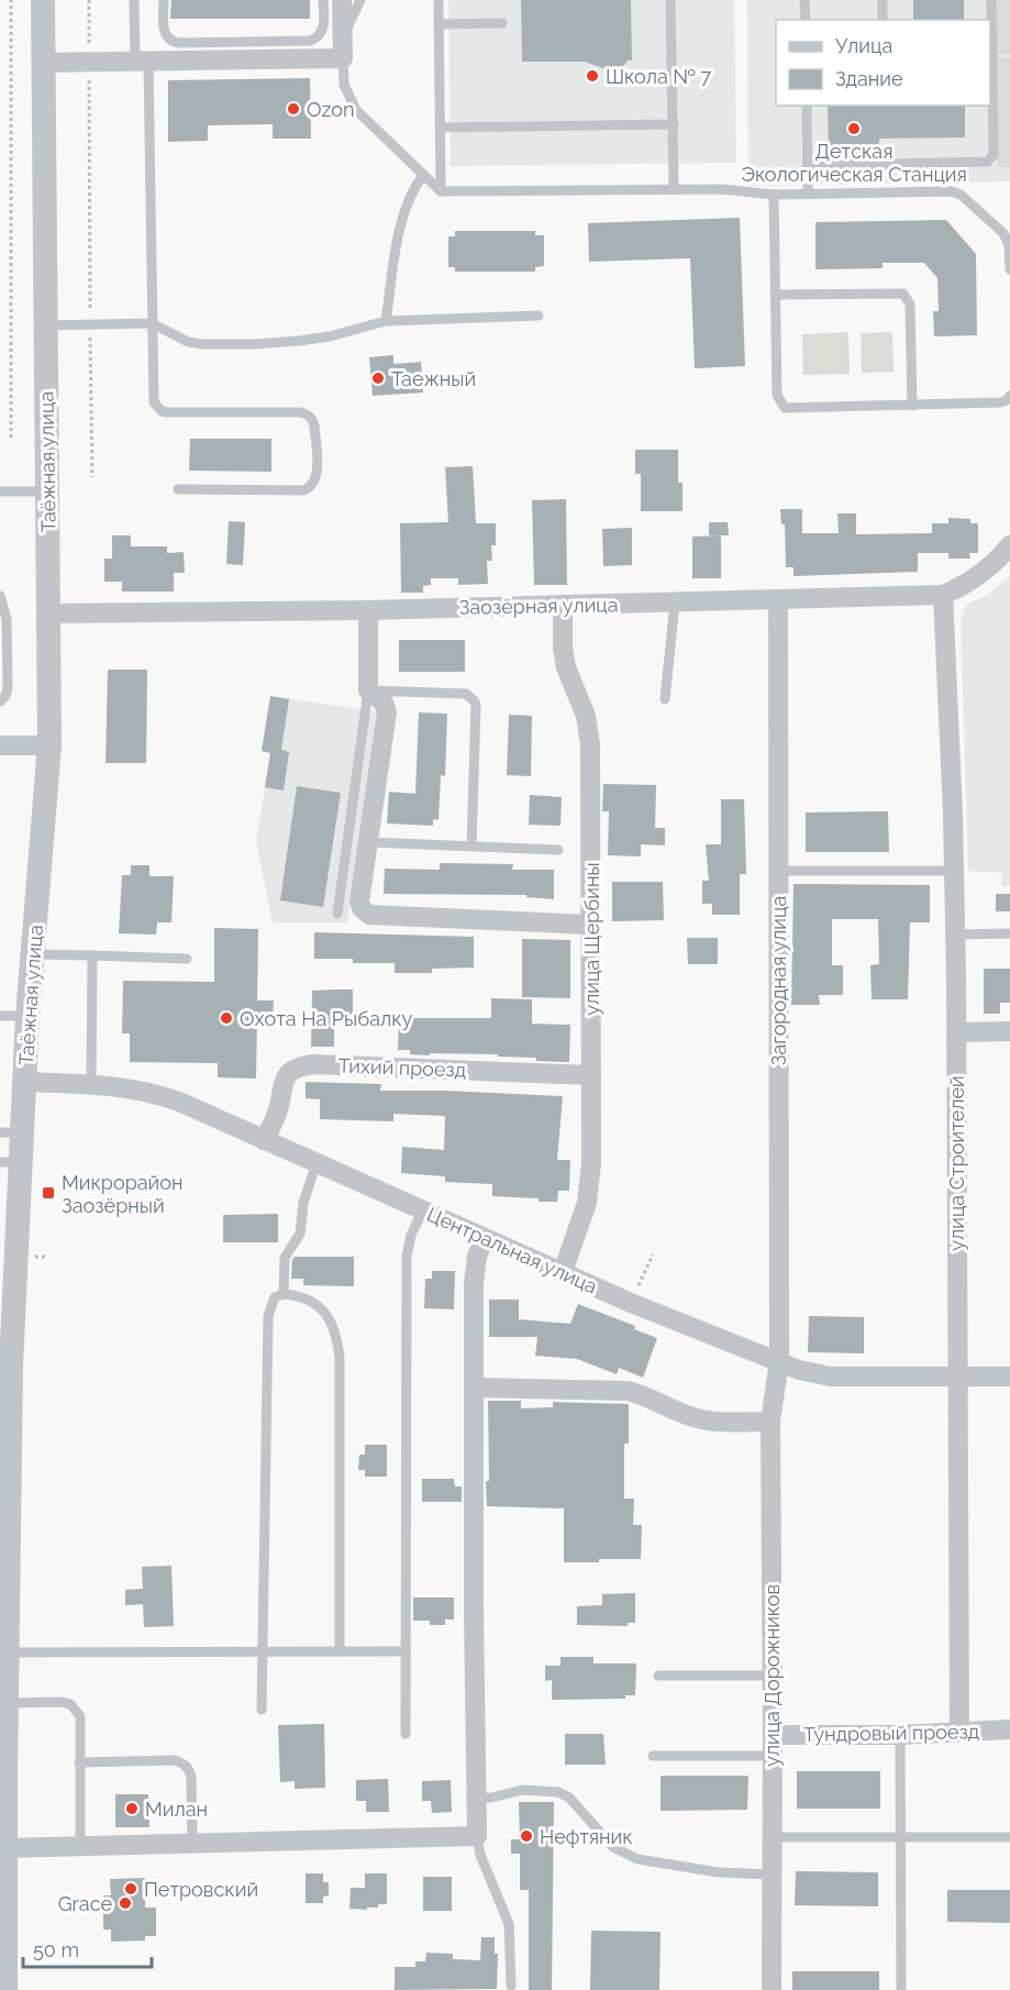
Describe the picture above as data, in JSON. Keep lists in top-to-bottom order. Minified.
{"streets":{"street":["Таёжная улица","Заозёрная улица","улица Щербины","Загородная улица","Тихий проезд","улица Строителей","Центральная улица","улица Дорожников","Тундровый проезд"]},"crossings":[["Таёжная улица","Заозёрная улица"],["Таёжная улица","Центральная улица"],["Заозёрная улица","улица Щербины"],["Заозёрная улица","Загородная улица"],["Заозёрная улица","улица Строителей"],["улица Щербины","Тихий проезд"],["улица Щербины","Центральная улица"],["Загородная улица","Центральная улица"],["Загородная улица","улица Дорожников"],["Тихий проезд","Центральная улица"],["улица Строителей","Центральная улица"],["улица Строителей","Тундровый проезд"],["Центральная улица","улица Дорожников"],["улица Дорожников","Тундровый проезд"]],"places":{"other":["Школа № 7","Ozon","Детская Экологическая Станция","Таежный","Охота На Рыбалку","Милан","Нефтяник","Петровский","Grace"],"transit":["Микрорайон Заозёрный"]},"legend":["Улица","Здание"],"scale_bar":"50 m"}
